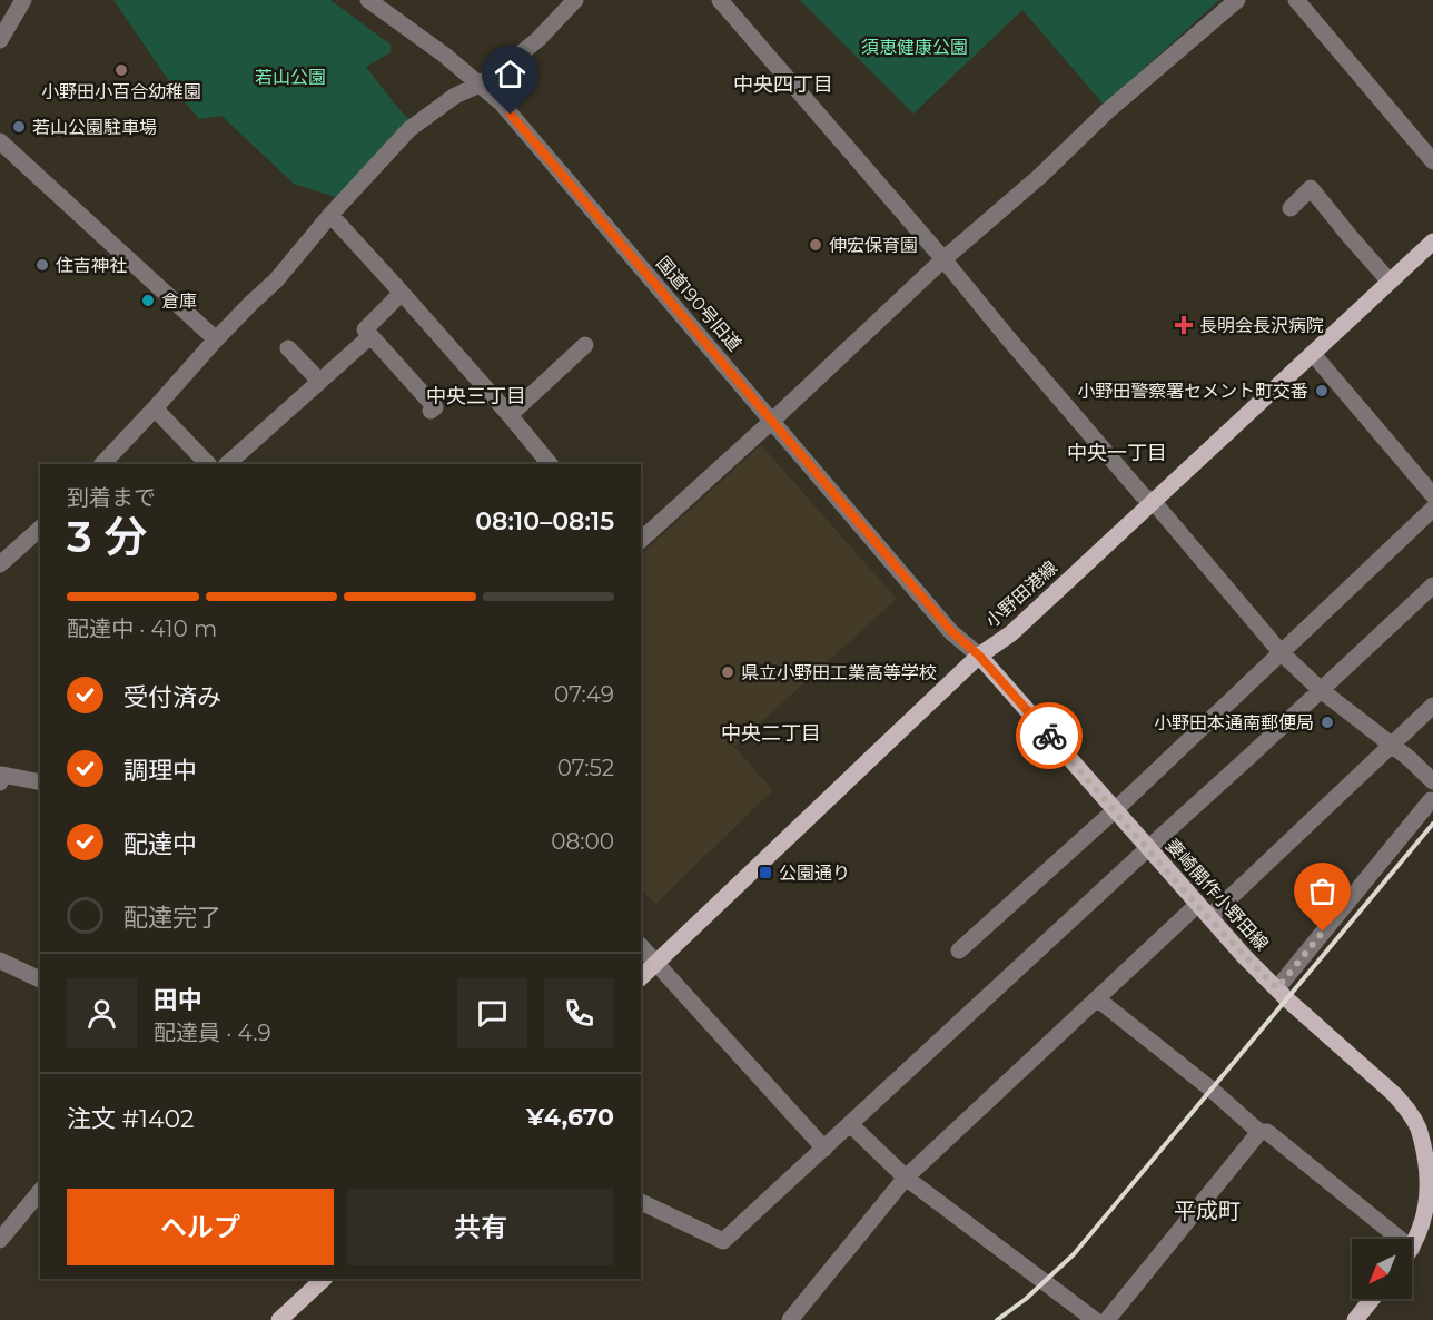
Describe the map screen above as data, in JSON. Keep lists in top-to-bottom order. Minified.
{"streets":{"main road":["小野田港線","妻崎開作小野田線"],"street":["国道190号旧道"]},"crossings":[["国道190号旧道","小野田港線"],["国道190号旧道","妻崎開作小野田線"],["小野田港線","妻崎開作小野田線"]],"districts":["中央四丁目","中央三丁目","中央一丁目","中央二丁目","平成町"],"parks":["須恵健康公園","若山公園"],"places":{"other":["小野田小百合幼稚園","若山公園駐車場","伸宏保育園","住吉神社","倉庫","小野田警察署セメント町交番","県立小野田工業高等学校","小野田本通南郵便局"],"health":["長明会長沢病院"],"transit":["公園通り"]},"north":"bottom left","page":{"heading":["3 分","到着まで","08:10–08:15"],"panel":["田中","配達員 · 4.9","注文 #1402","¥4,670"],"bar":"配達中 · 410 m","list":[["受付済み","07:49"],["調理中","07:52"],["配達中","08:00"],"配達完了"],"buttons":["ヘルプ","共有"]}}
